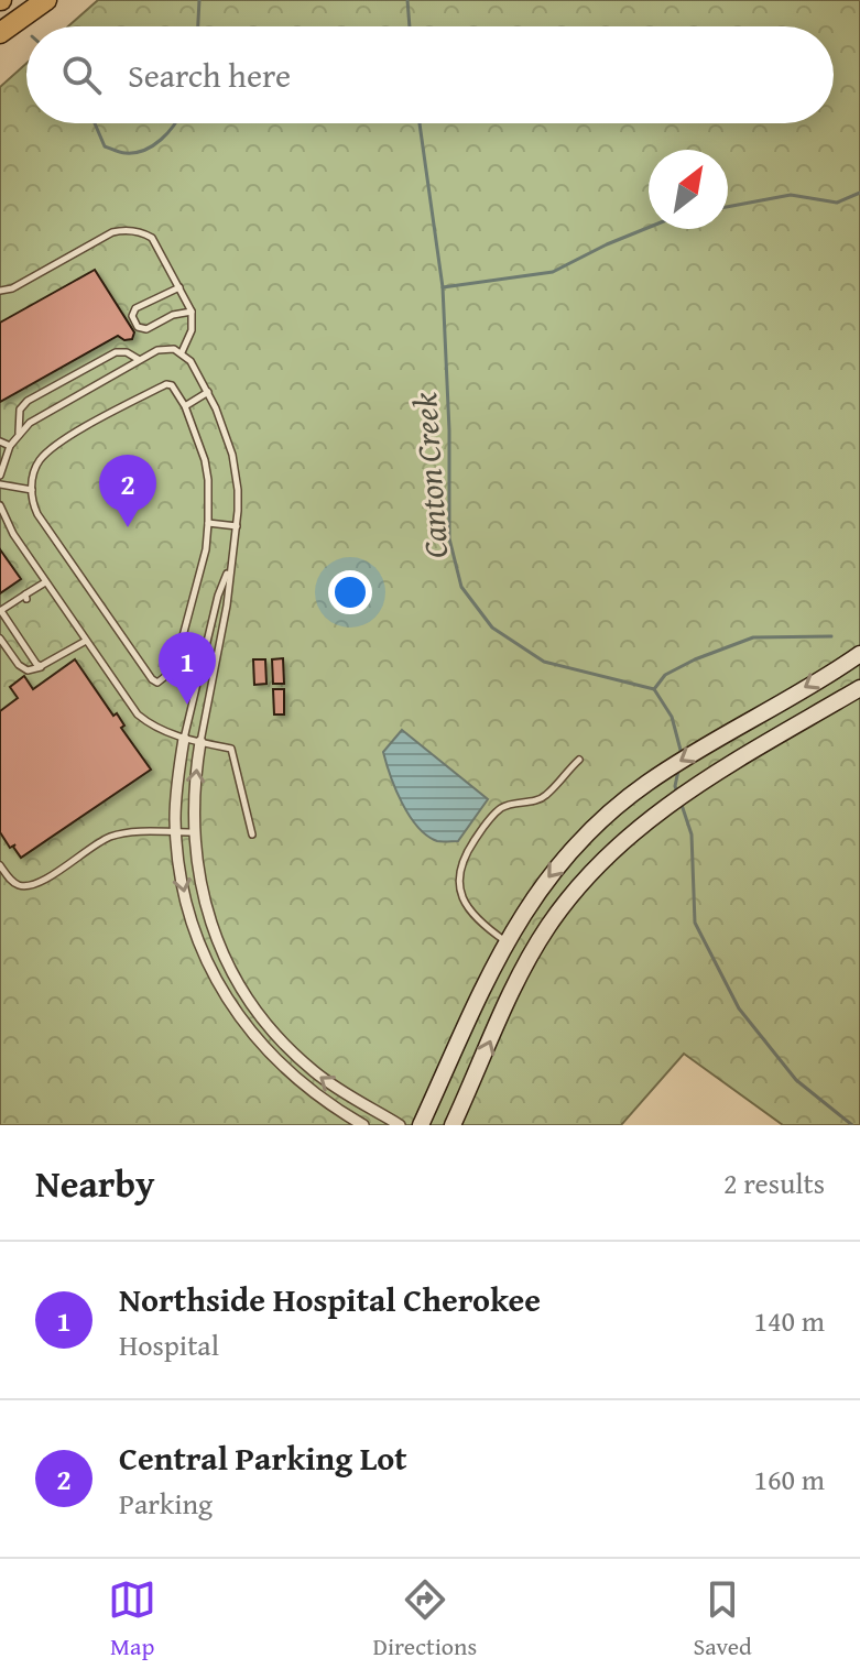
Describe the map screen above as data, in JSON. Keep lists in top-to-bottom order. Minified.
{"water":["Canton Creek"],"north":"top right","page":{"search":"Search here","pins":["2","1"],"heading":["Nearby","2 results"],"list":[{"mark":"1","name":"Northside Hospital Cherokee","note":"Hospital","value":"140 m"},{"mark":"2","name":"Central Parking Lot","note":"Parking","value":"160 m"}],"nav":["Map","Directions","Saved"]}}
